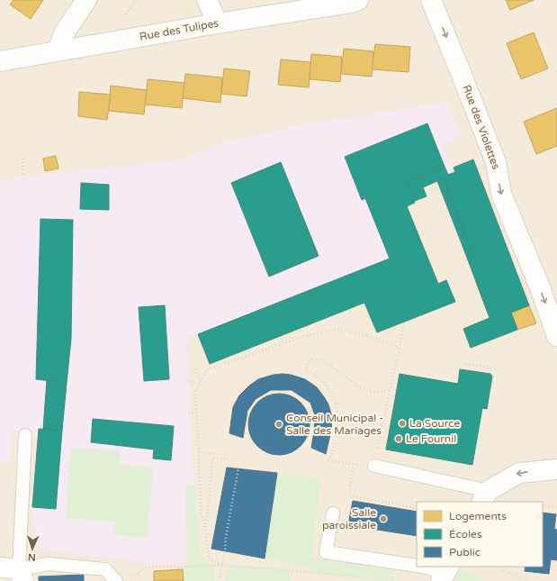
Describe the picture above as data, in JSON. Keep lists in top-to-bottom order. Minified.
{"streets":{"street":["Rue des Tulipes","Rue des Violettes"]},"one_way":["Rue des Violettes"],"places":["La Source","Conseil Municipal - Salle des Mariages","Le Fournil","Salle paroissiale"],"legend":["Logements","Écoles","Public"],"north":"bottom"}
